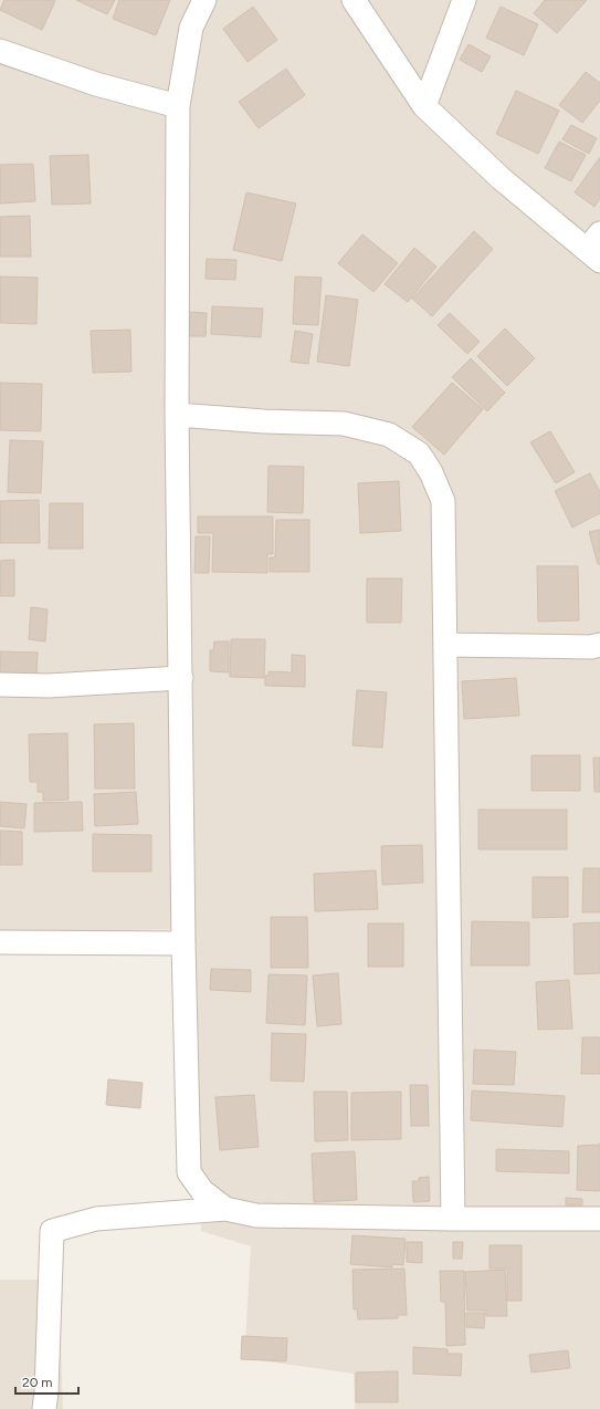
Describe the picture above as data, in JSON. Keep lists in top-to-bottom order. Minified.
{"scale_bar":"20 m"}
